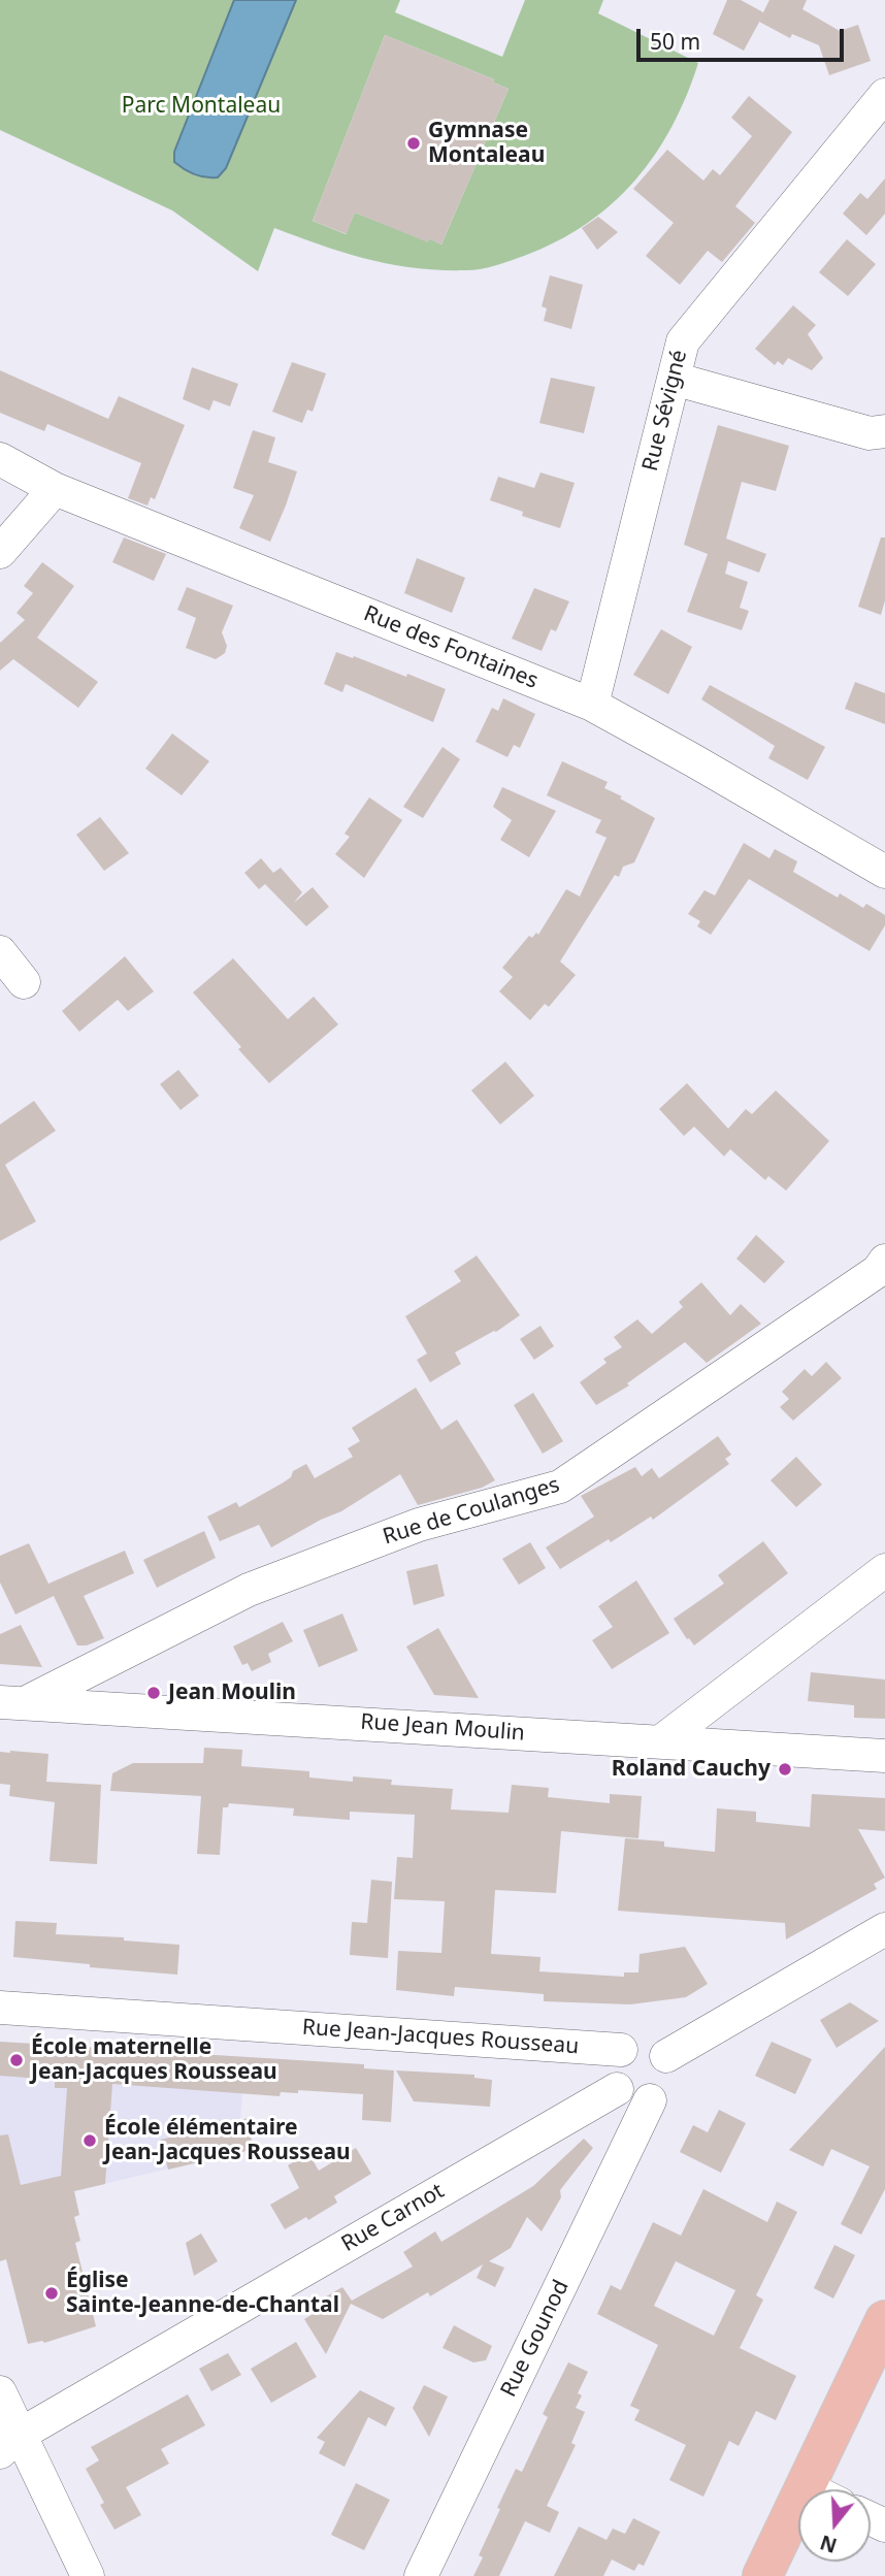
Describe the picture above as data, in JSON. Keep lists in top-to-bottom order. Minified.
{"streets":{"street":["Rue Sévigné","Rue des Fontaines","Rue de Coulanges","Rue Jean Moulin","Rue Jean-Jacques Rousseau","Rue Carnot","Rue Gounod"]},"crossings":[["Rue Sévigné","Rue des Fontaines"],["Rue de Coulanges","Rue Jean Moulin"],["Rue Jean-Jacques Rousseau","Rue Carnot"],["Rue Jean-Jacques Rousseau","Rue Gounod"],["Rue Carnot","Rue Gounod"]],"parks":["Parc Montaleau"],"places":["Gymnase Montaleau","Jean Moulin","Roland Cauchy","École maternelle Jean-Jacques Rousseau","École élémentaire Jean-Jacques Rousseau","Église Sainte-Jeanne-de-Chantal"],"scale_bar":"50 m","north":"bottom"}
